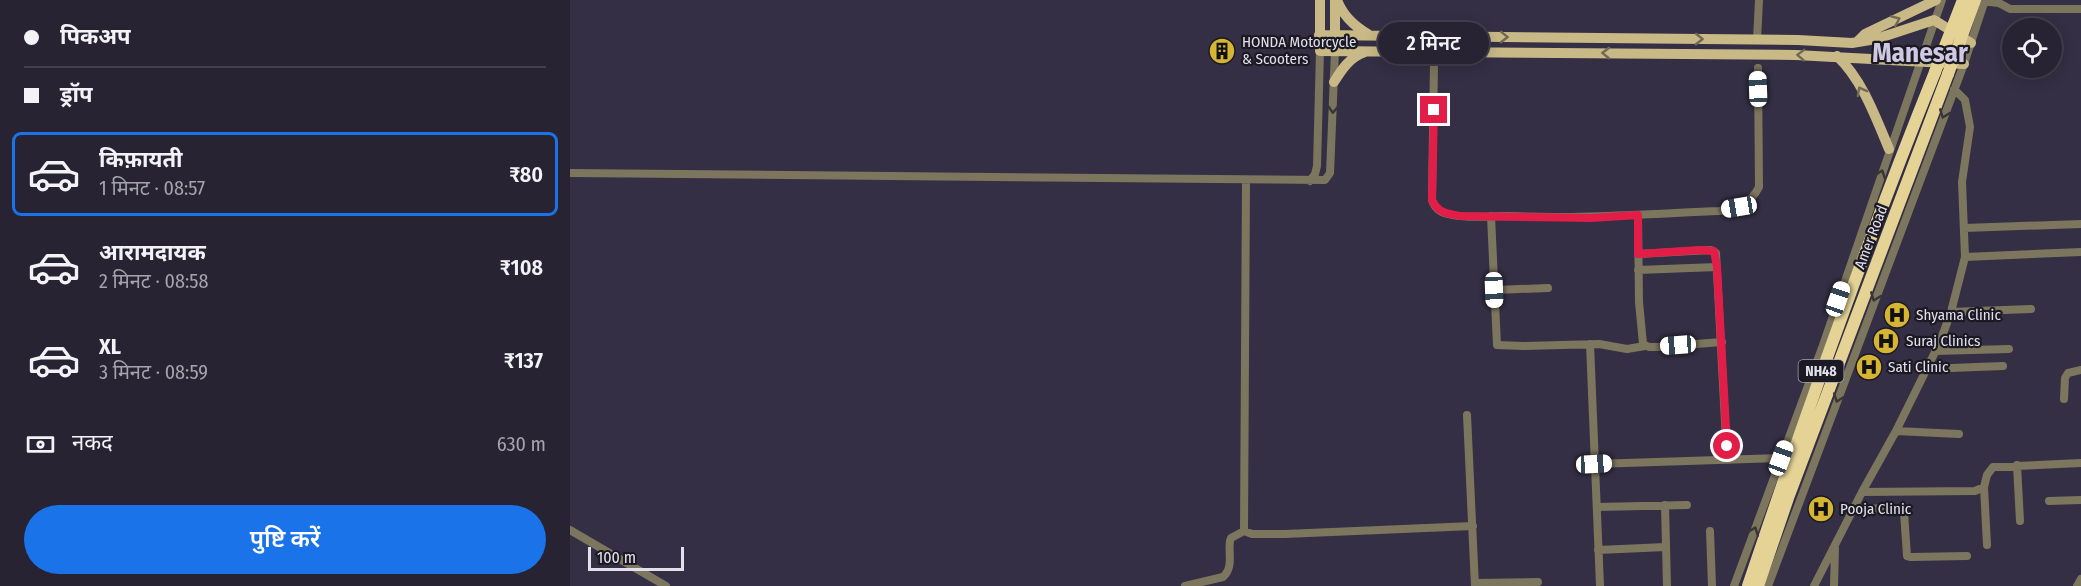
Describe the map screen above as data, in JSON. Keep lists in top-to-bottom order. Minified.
{"streets":{"highway":["Amer Road","NH48"]},"districts":["Manesar"],"places":{"building":["HONDA Motorcycle & Scooters"],"hospital":["Shyama Clinic","Suraj Clinics","Sati Clinic","Pooja Clinic"]},"scale_bar":"100 m","page":{"banner":["पिकअप","ड्रॉप"],"bubble":"2 मिनट","list":[{"name":"किफ़ायती","note":"1 मिनट · 08:57","value":"₹80"},{"name":"आरामदायक","note":"2 मिनट · 08:58","value":"₹108"},{"name":"XL","note":"3 मिनट · 08:59","value":"₹137"}],"pay":["नकद","630 m"],"buttons":"पुष्टि करें","scale":"100 m"}}
